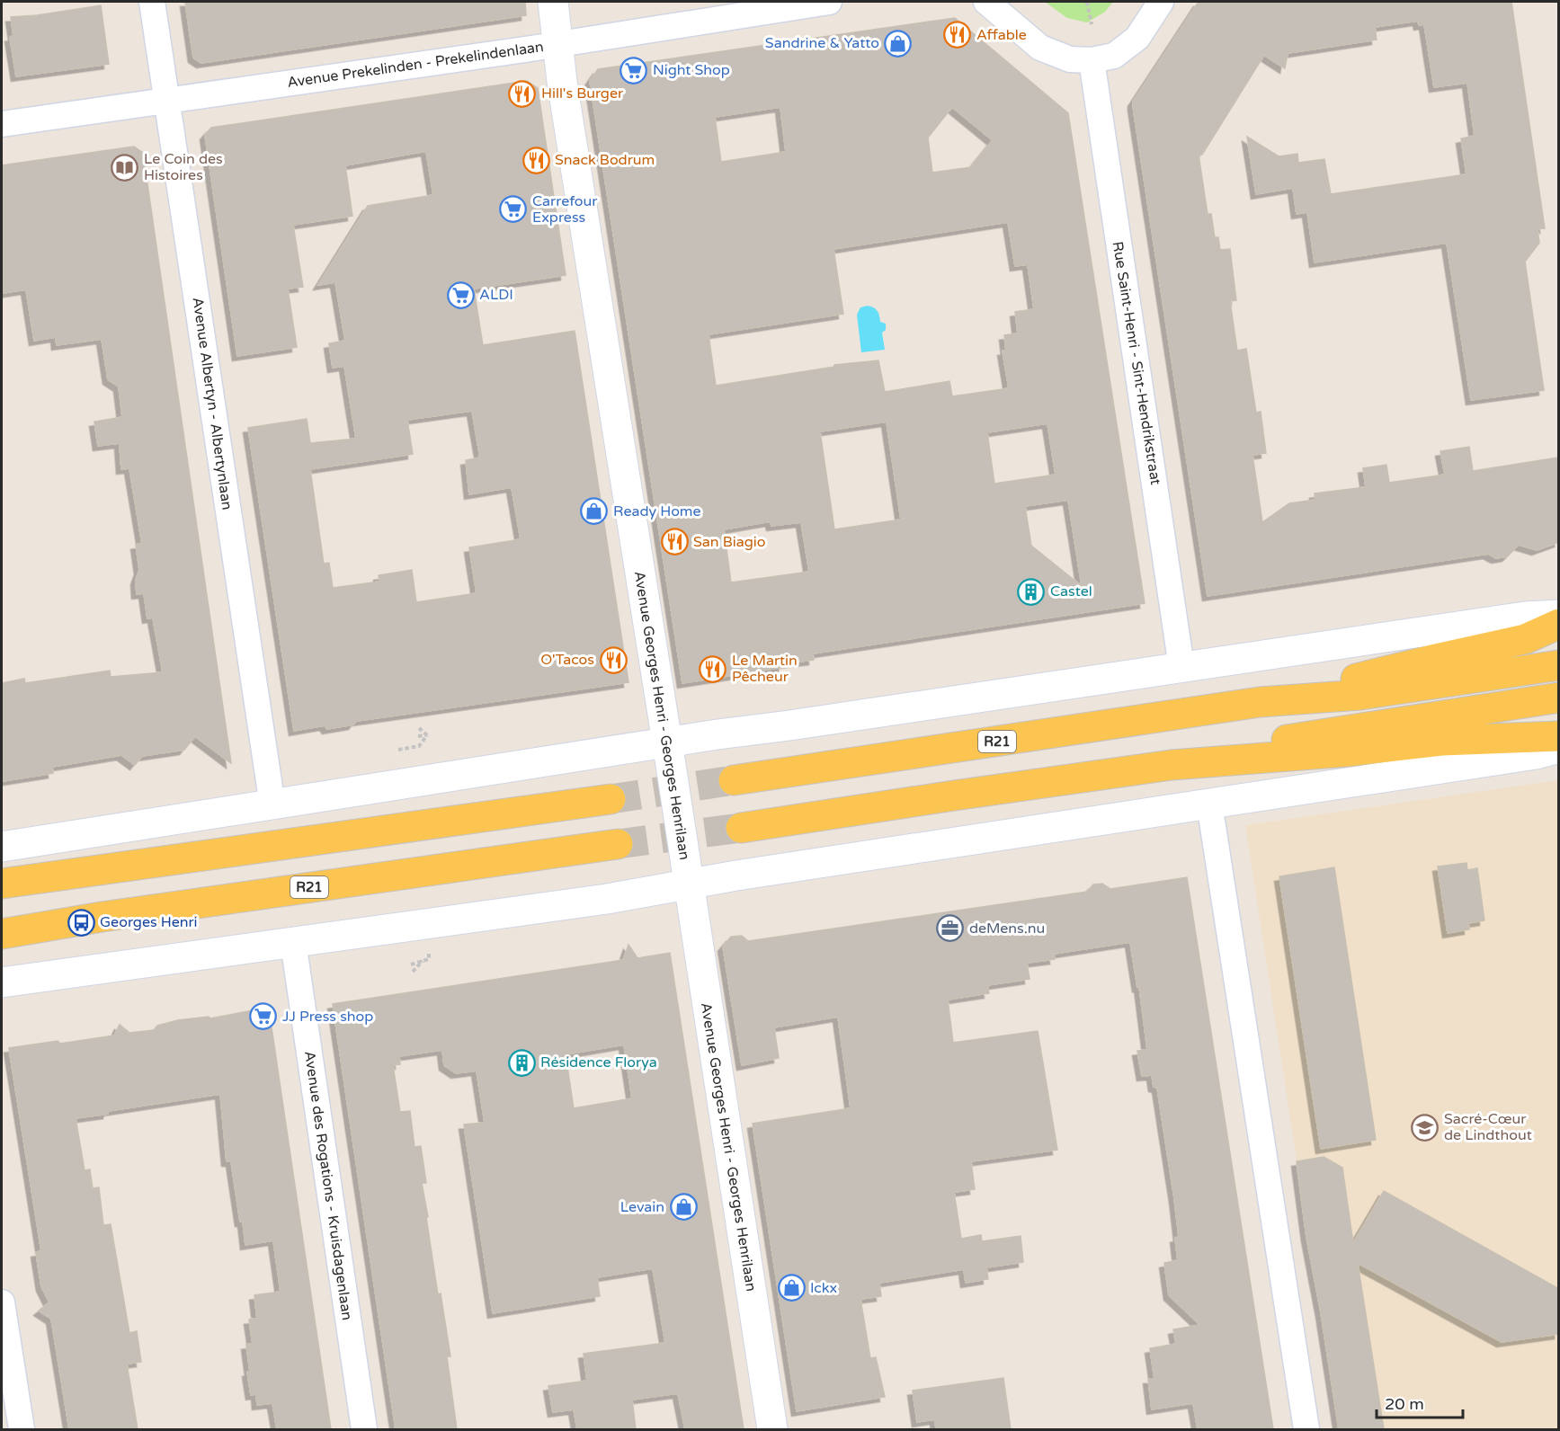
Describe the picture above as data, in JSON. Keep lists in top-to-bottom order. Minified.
{"streets":{"main road":["Avenue Georges Henri - Georges Henrilaan","R21"],"street":["Avenue Prekelinden - Prekelindenlaan","Rue Saint-Henri - Sint-Hendrikstraat","Avenue Albertyn - Albertynlaan","Avenue des Rogations - Kruisdagenlaan"]},"crossings":[["Avenue Prekelinden - Prekelindenlaan","Avenue Albertyn - Albertynlaan"],["Avenue Prekelinden - Prekelindenlaan","Avenue Georges Henri - Georges Henrilaan"]],"places":{"restaurant":["Affable","Hill's Burger","Snack Bodrum","San Biagio","O'Tacos","Le Martin Pêcheur"],"shop":["Sandrine & Yatto","Ready Home","Levain","Ickx"],"supermarket":["Night Shop","Carrefour Express","ALDI","JJ Press shop"],"library":["Le Coin des Histoires"],"building":["Castel","Résidence Florya"],"bus stop":["Georges Henri"],"office":["deMens.nu"],"school or university":["Sacré-Cœur de Lindthout"]},"scale_bar":"20 m"}
